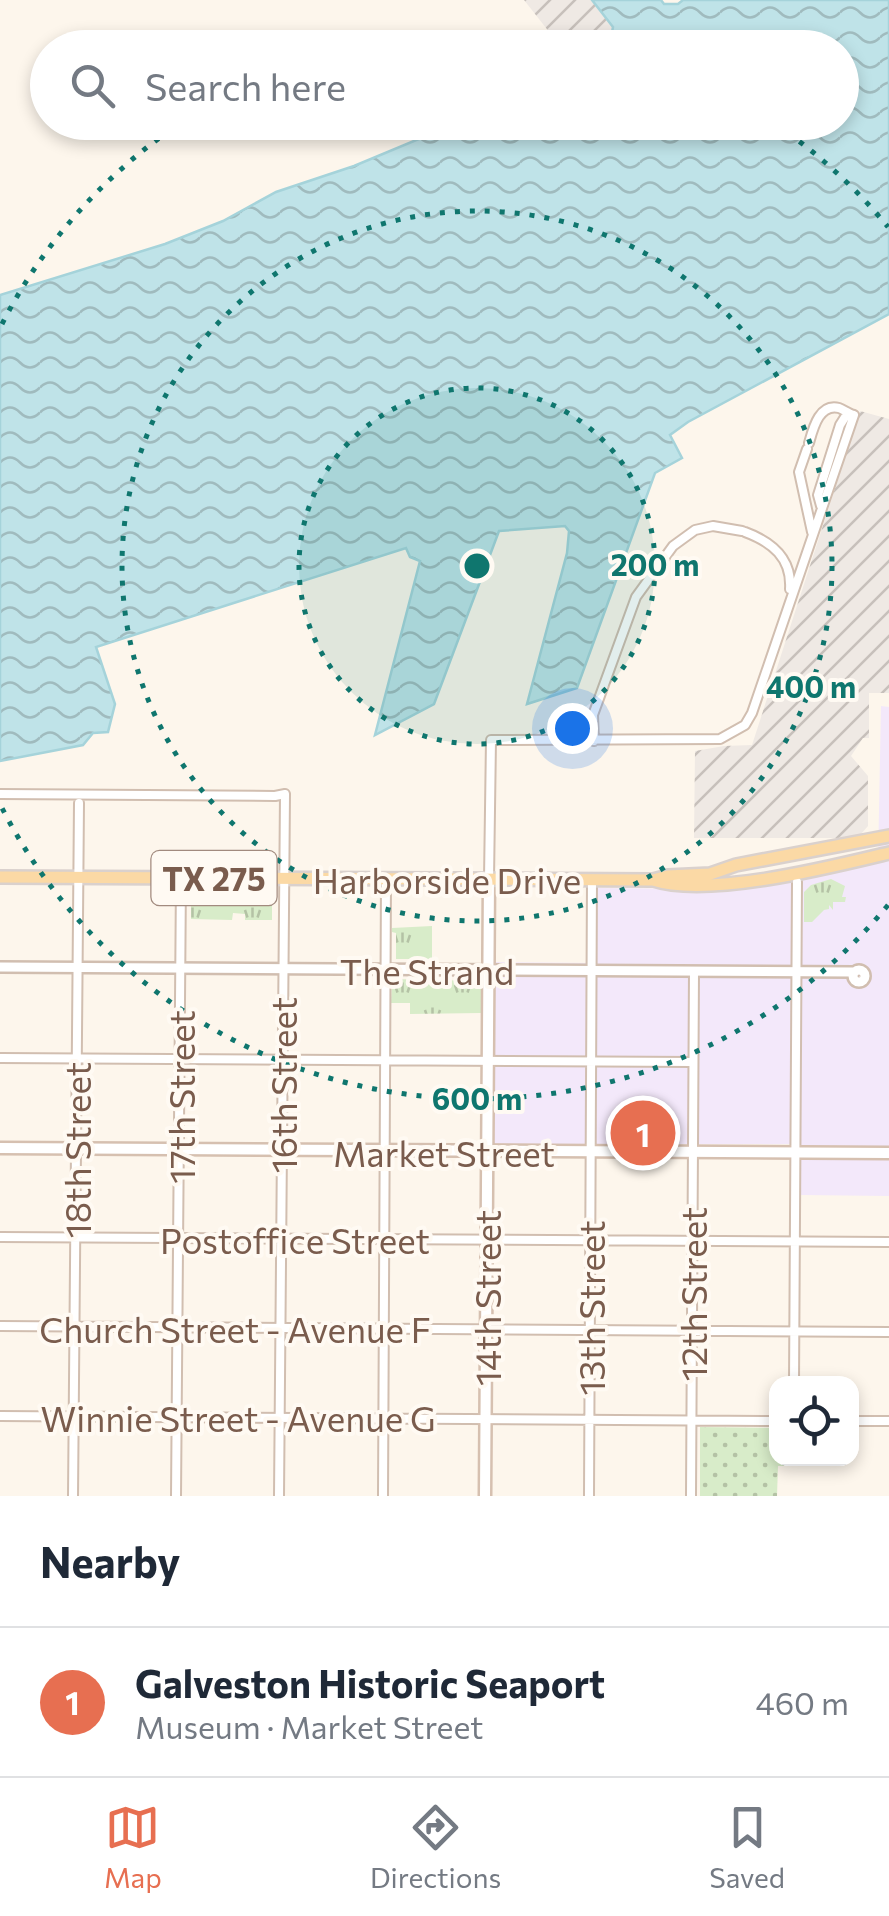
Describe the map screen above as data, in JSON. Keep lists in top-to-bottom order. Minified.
{"streets":{"main road":["TX 275","Harborside Drive","Market Street","14th Street"],"street":["The Strand","16th Street","17th Street","18th Street","Postoffice Street","12th Street","13th Street","Church Street - Avenue F","Winnie Street - Avenue G"]},"crossings":[["Harborside Drive","16th Street"],["Harborside Drive","17th Street"],["Harborside Drive","18th Street"],["Harborside Drive","14th Street"],["Harborside Drive","13th Street"],["The Strand","16th Street"],["The Strand","17th Street"],["The Strand","18th Street"],["The Strand","12th Street"],["The Strand","14th Street"],["The Strand","13th Street"],["16th Street","Market Street"],["16th Street","Postoffice Street"],["16th Street","Church Street - Avenue F"],["16th Street","Winnie Street - Avenue G"],["17th Street","Market Street"],["17th Street","Postoffice Street"],["17th Street","Church Street - Avenue F"],["17th Street","Winnie Street - Avenue G"],["18th Street","Market Street"],["18th Street","Postoffice Street"],["18th Street","Church Street - Avenue F"],["18th Street","Winnie Street - Avenue G"],["Market Street","12th Street"],["Market Street","14th Street"],["Market Street","13th Street"],["Postoffice Street","12th Street"],["Postoffice Street","14th Street"],["Postoffice Street","13th Street"],["12th Street","Church Street - Avenue F"],["12th Street","Winnie Street - Avenue G"],["14th Street","Church Street - Avenue F"],["14th Street","Winnie Street - Avenue G"],["13th Street","Church Street - Avenue F"],["13th Street","Winnie Street - Avenue G"]],"page":{"search":"Search here","pins":"1","heading":"Nearby","list":[{"mark":"1","name":"Galveston Historic Seaport","note":"Museum · Market Street","value":"460 m"}],"nav":["Map","Directions","Saved"]},"rings":["200 m","400 m","600 m"]}
